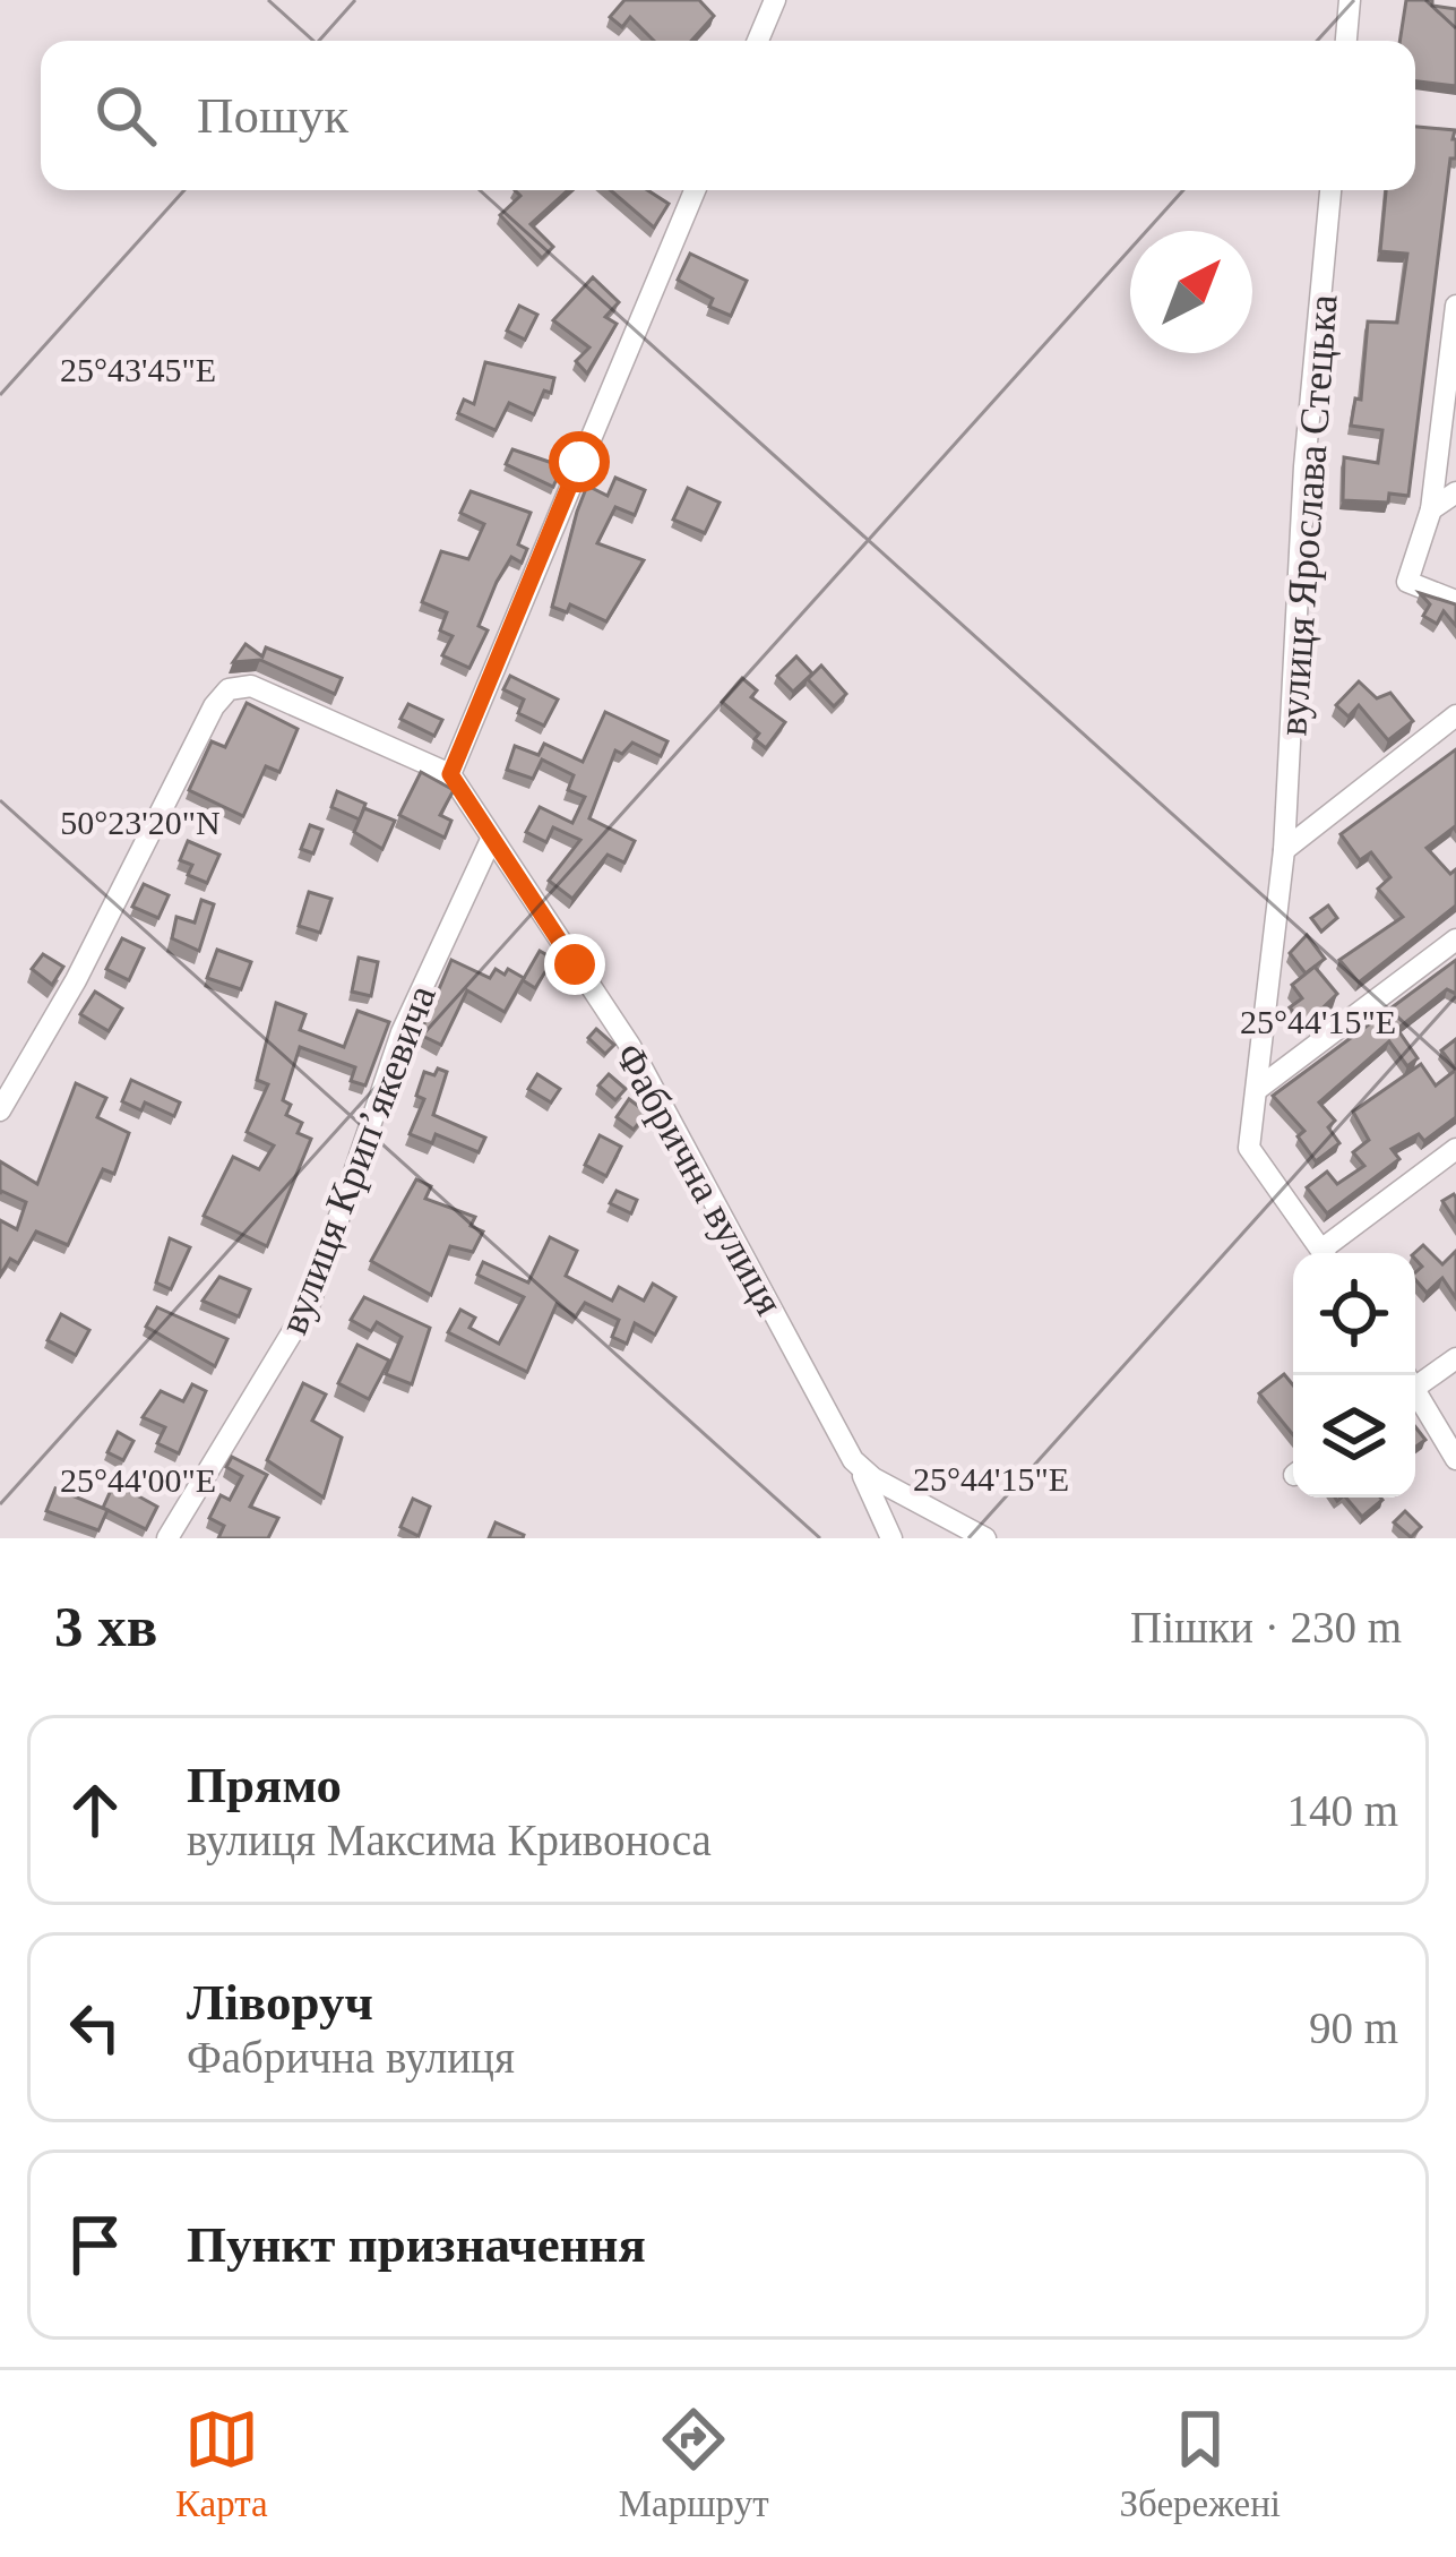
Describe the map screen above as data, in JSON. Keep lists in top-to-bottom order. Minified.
{"streets":{"street":["вулиця Ярослава Стецька","вулиця Крипʼякевича","Фабрична вулиця"]},"crossings":[["вулиця Крипʼякевича","Фабрична вулиця"]],"north":"top right","page":{"search":"Пошук","heading":["3 хв","Пішки · 230 m"],"list":[["Прямо","вулиця Максима Кривоноса","140 m"],["Ліворуч","Фабрична вулиця","90 m"],"Пункт призначення"],"nav":["Карта","Маршрут","Збережені"]},"coordinates":["25°43'45\"E","50°23'20\"N","25°44'15\"E","25°44'00\"E"]}
